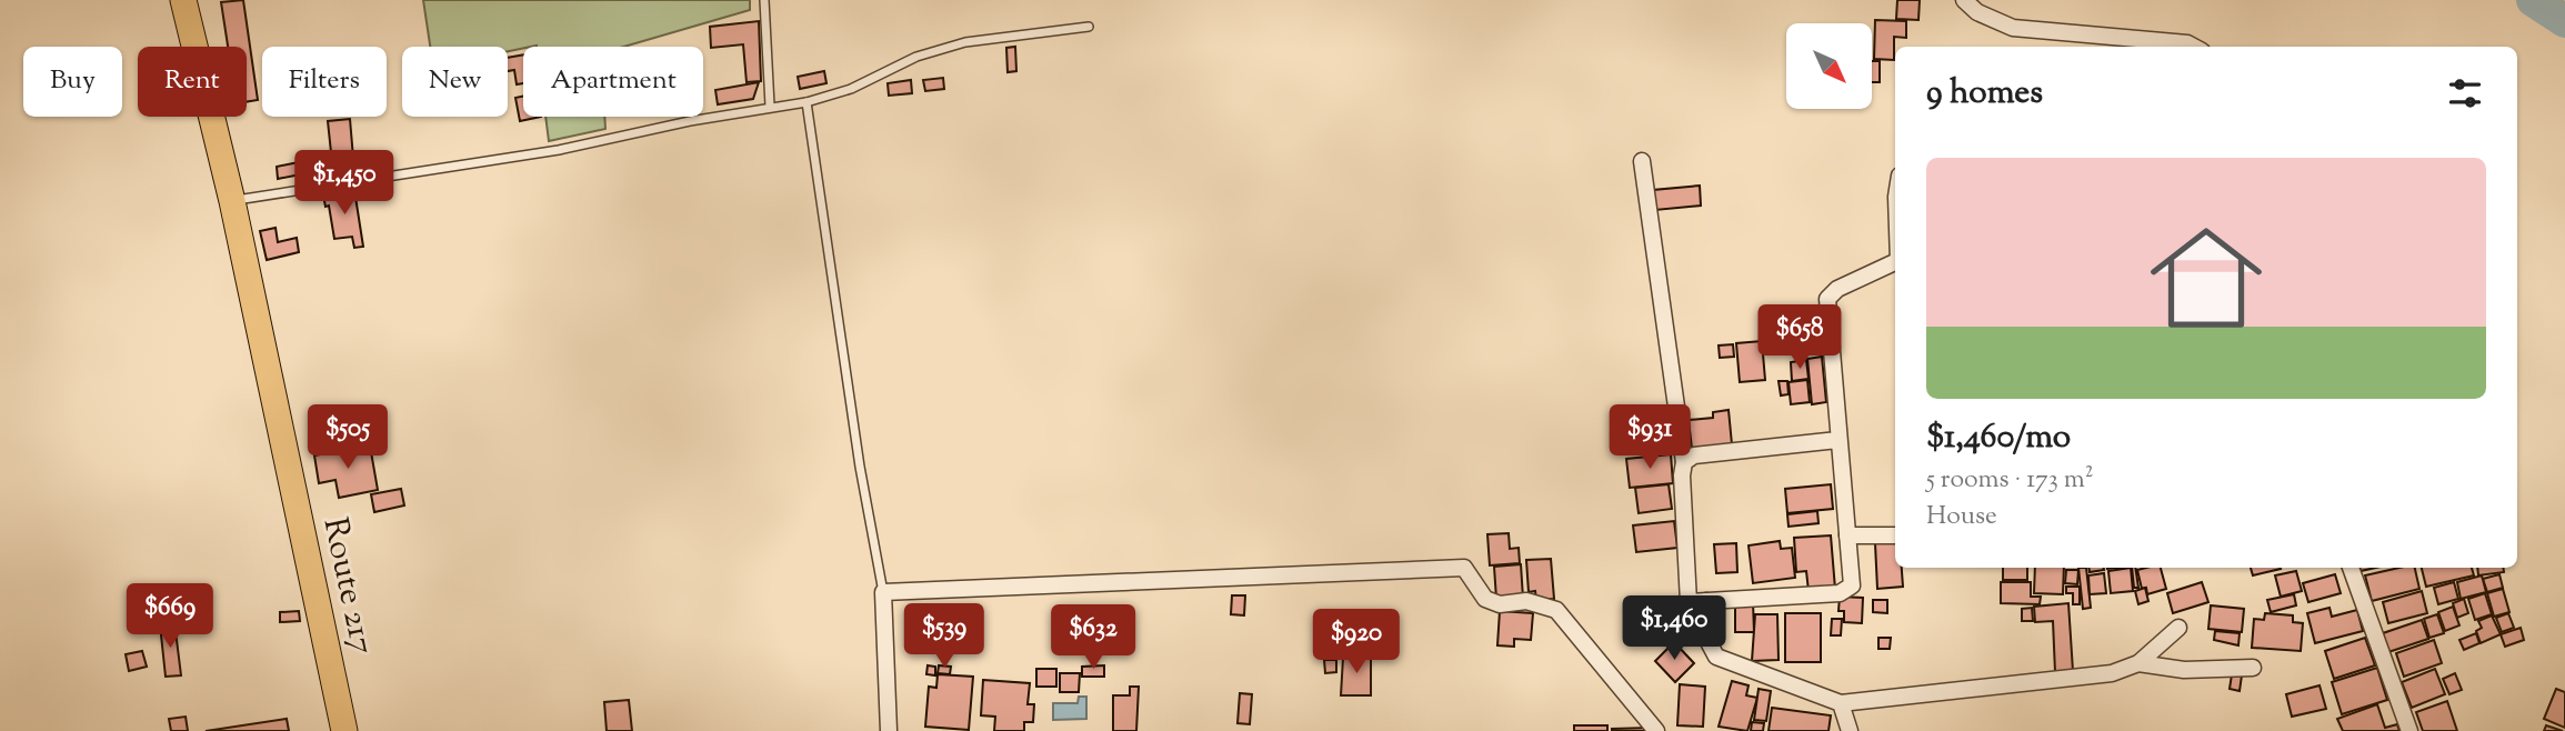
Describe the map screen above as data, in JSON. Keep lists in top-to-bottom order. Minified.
{"streets":{"main road":["Route 217"]},"north":"bottom right","page":{"chip":["Buy","Rent","Filters","New","Apartment"],"heading":"9 homes","list":[{"name":"$1,460/mo","note":"5 rooms · 173 m² · House"}],"price":["$1,450","$658","$505","$931","$669","$1,460","$539","$632","$920"]}}
